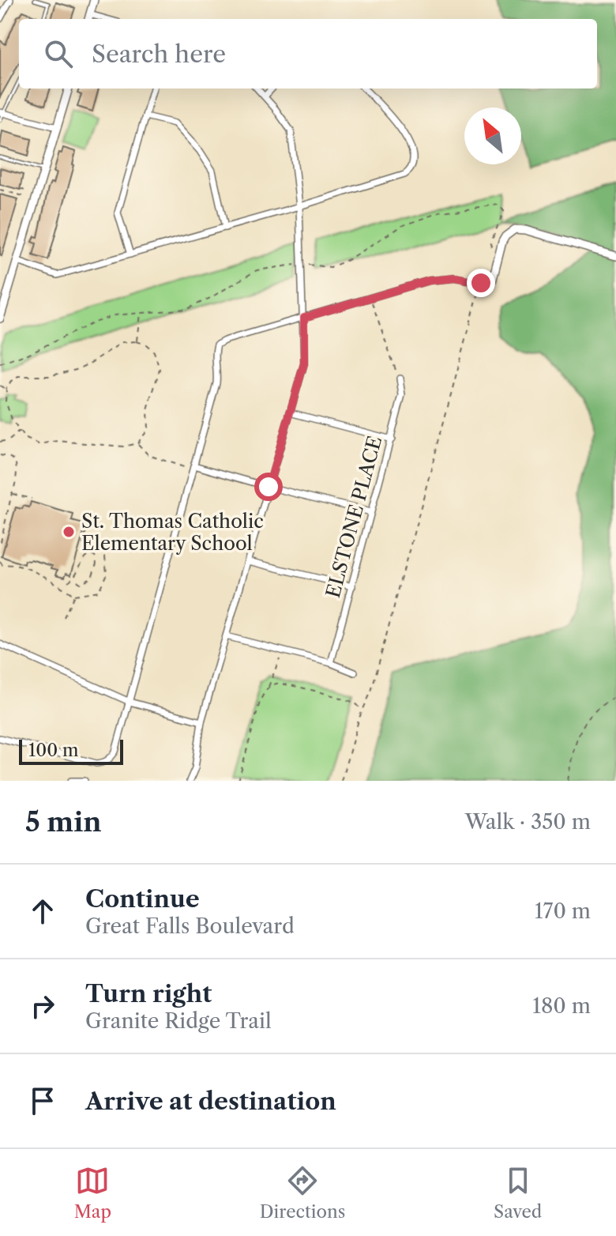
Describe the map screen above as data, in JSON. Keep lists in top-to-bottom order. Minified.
{"streets":{"street":["ELSTONE PLACE"]},"places":["St. Thomas Catholic Elementary School"],"scale_bar":"100 m","north":"top left","page":{"search":"Search here","scale":"100 m","heading":["5 min","Walk · 350 m"],"list":[["Continue","Great Falls Boulevard","170 m"],["Turn right","Granite Ridge Trail","180 m"],"Arrive at destination"],"nav":["Map","Directions","Saved"]}}
